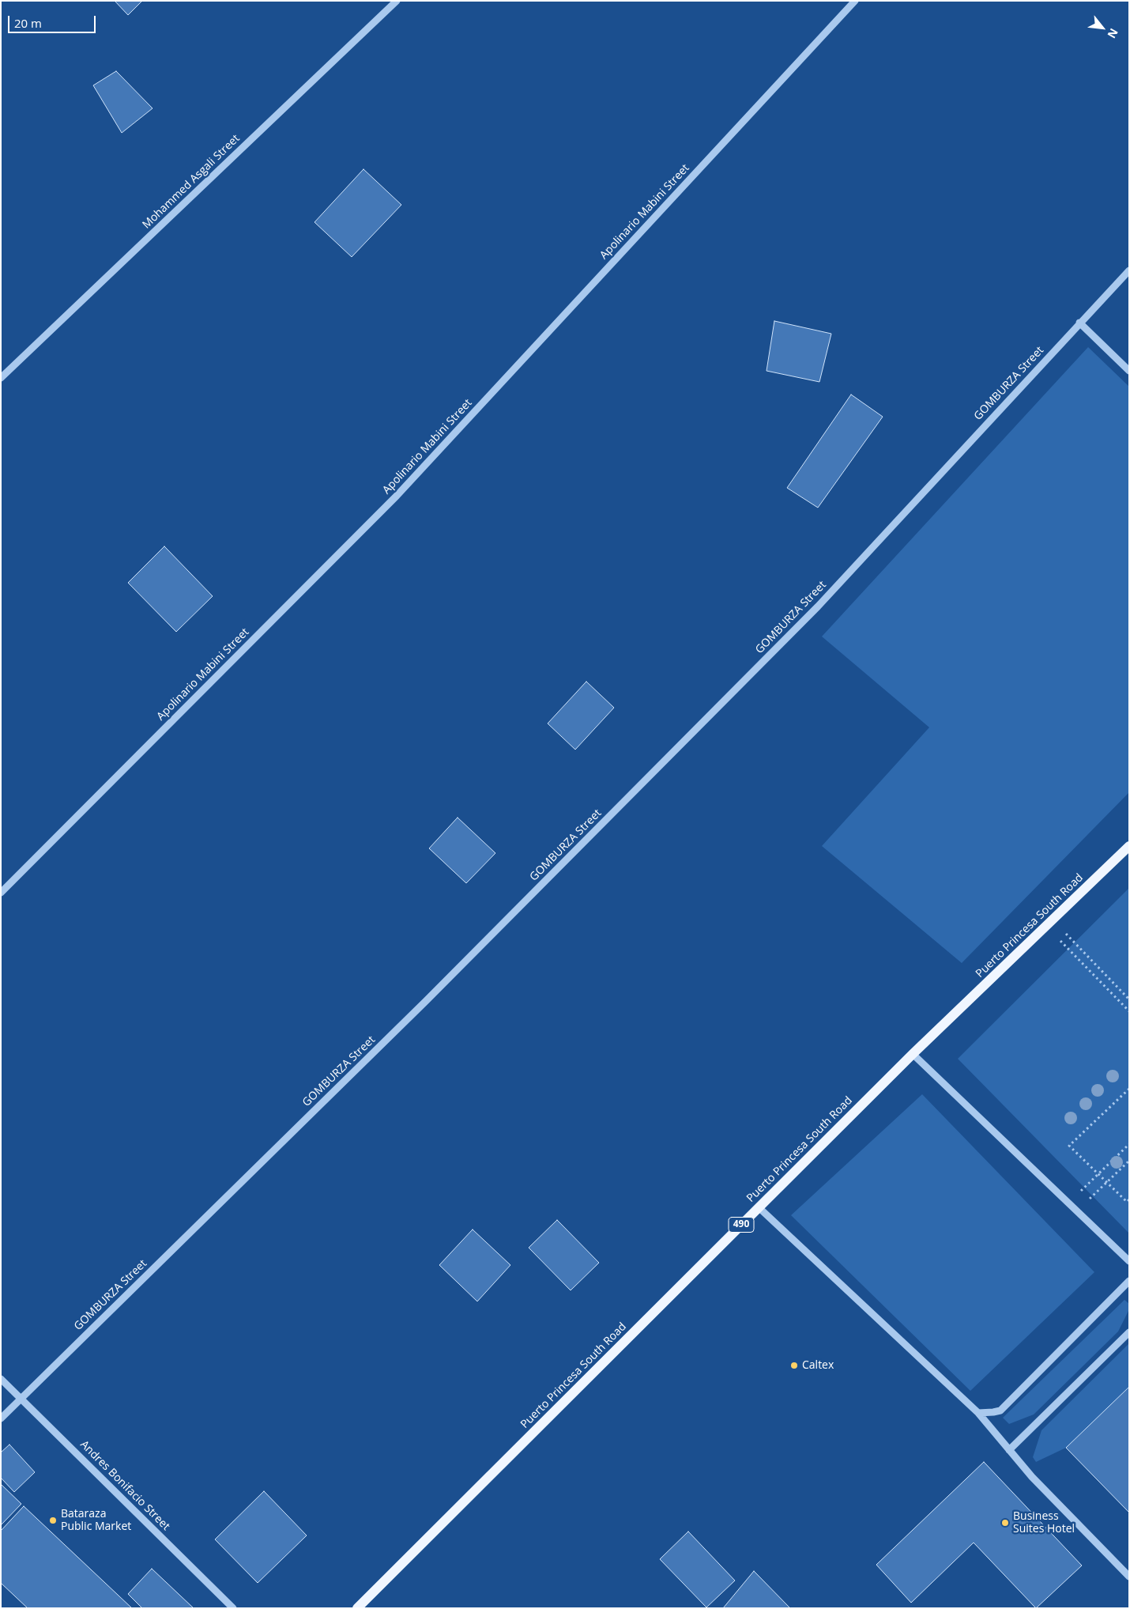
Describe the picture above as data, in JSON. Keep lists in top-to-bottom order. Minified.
{"streets":{"main road":["Puerto Princesa South Road","490"],"street":["Mohammed Asgali Street","Apolinario Mabini Street","GOMBURZA Street","Andres Bonifacio Street"]},"crossings":[["GOMBURZA Street","Andres Bonifacio Street"]],"places":["Caltex","Bataraza Public Market","Business Suites Hotel"],"scale_bar":"20 m","north":"bottom right"}
